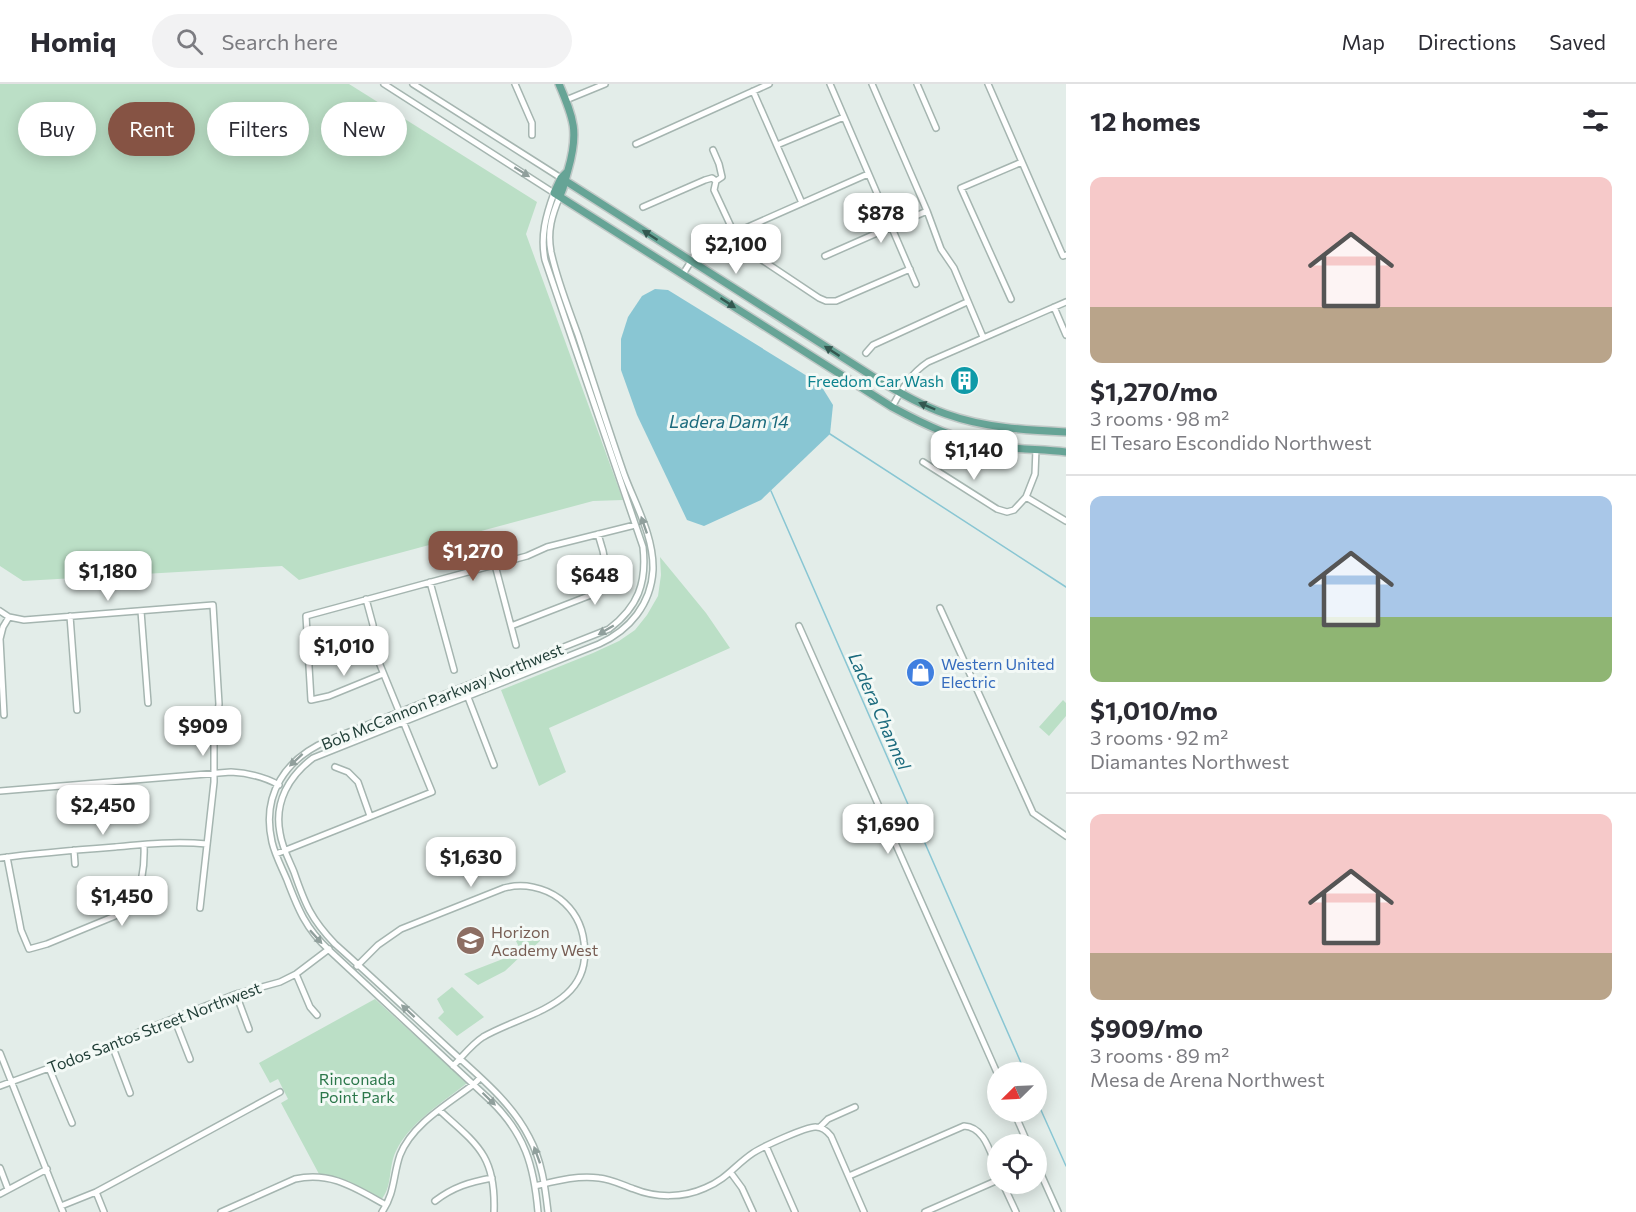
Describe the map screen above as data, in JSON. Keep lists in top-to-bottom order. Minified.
{"streets":{"street":["Bob McCannon Parkway Northwest","Todos Santos Street Northwest"]},"crossings":[["Bob McCannon Parkway Northwest","Todos Santos Street Northwest"]],"water":["Ladera Dam 14","Ladera Channel"],"parks":["Rinconada Point Park"],"places":{"building":["Freedom Car Wash"],"shop":["Western United Electric"],"school or university":["Horizon Academy West"]},"north":"bottom left","page":{"header":"Homiq","search":"Search here","nav":["Map","Directions","Saved"],"heading":"12 homes","chip":["Buy","Rent","Filters","New"],"list":[{"name":"$1,270/mo","note":"3 rooms · 98 m² · El Tesaro Escondido Northwest"},{"name":"$1,010/mo","note":"3 rooms · 92 m² · Diamantes Northwest"},{"name":"$909/mo","note":"3 rooms · 89 m² · Mesa de Arena Northwest"}],"price":["$878","$2,100","$1,140","$1,270","$1,180","$648","$1,010","$909","$2,450","$1,690","$1,630","$1,450"]}}
